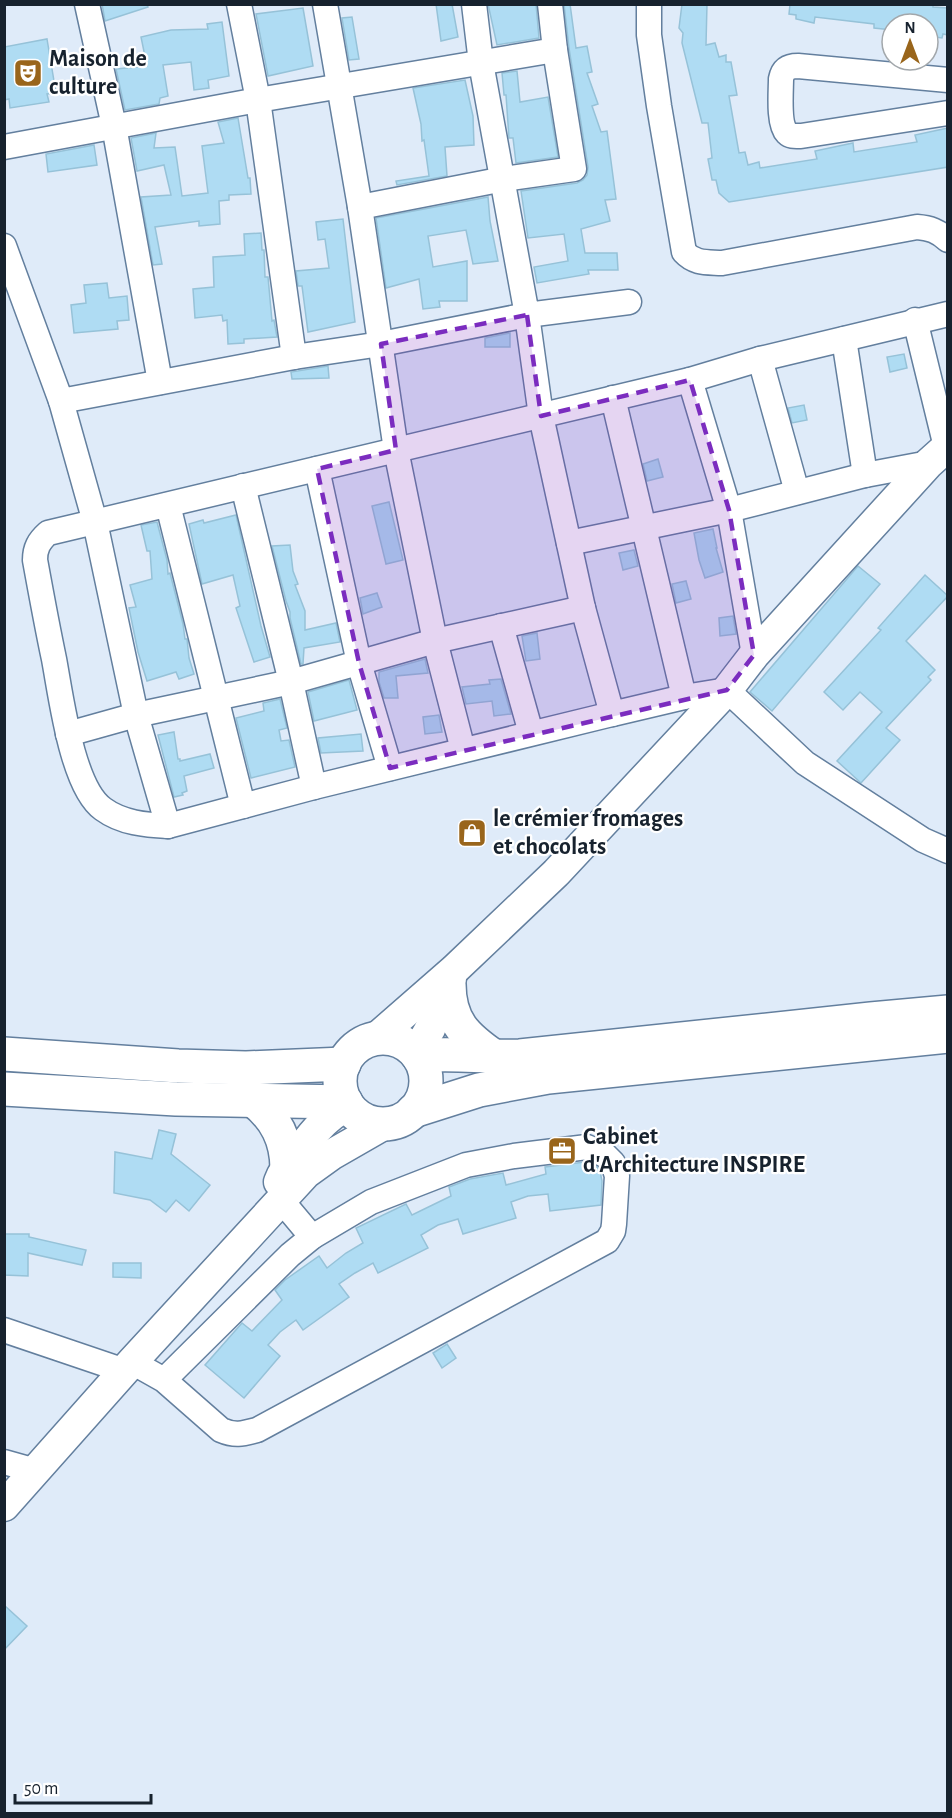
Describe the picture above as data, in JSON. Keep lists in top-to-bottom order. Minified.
{"places":{"theatre":["Maison de culture"],"shop":["le crémier fromages et chocolats"],"office":["Cabinet d'Architecture INSPIRE"]},"scale_bar":"50 m","north":"top"}
